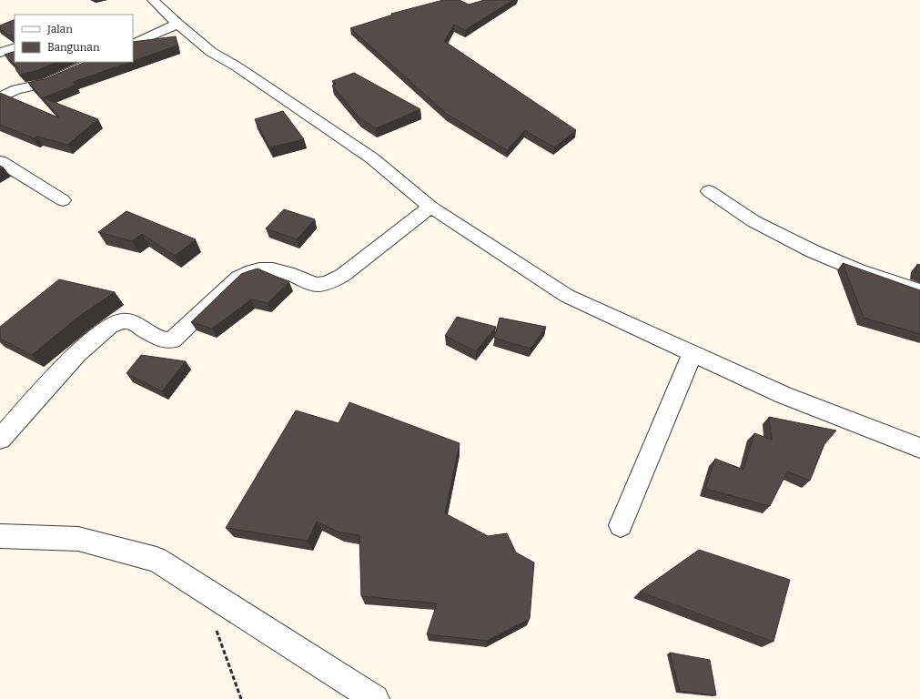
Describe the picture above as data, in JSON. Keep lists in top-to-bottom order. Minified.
{"legend":["Jalan","Bangunan"]}
